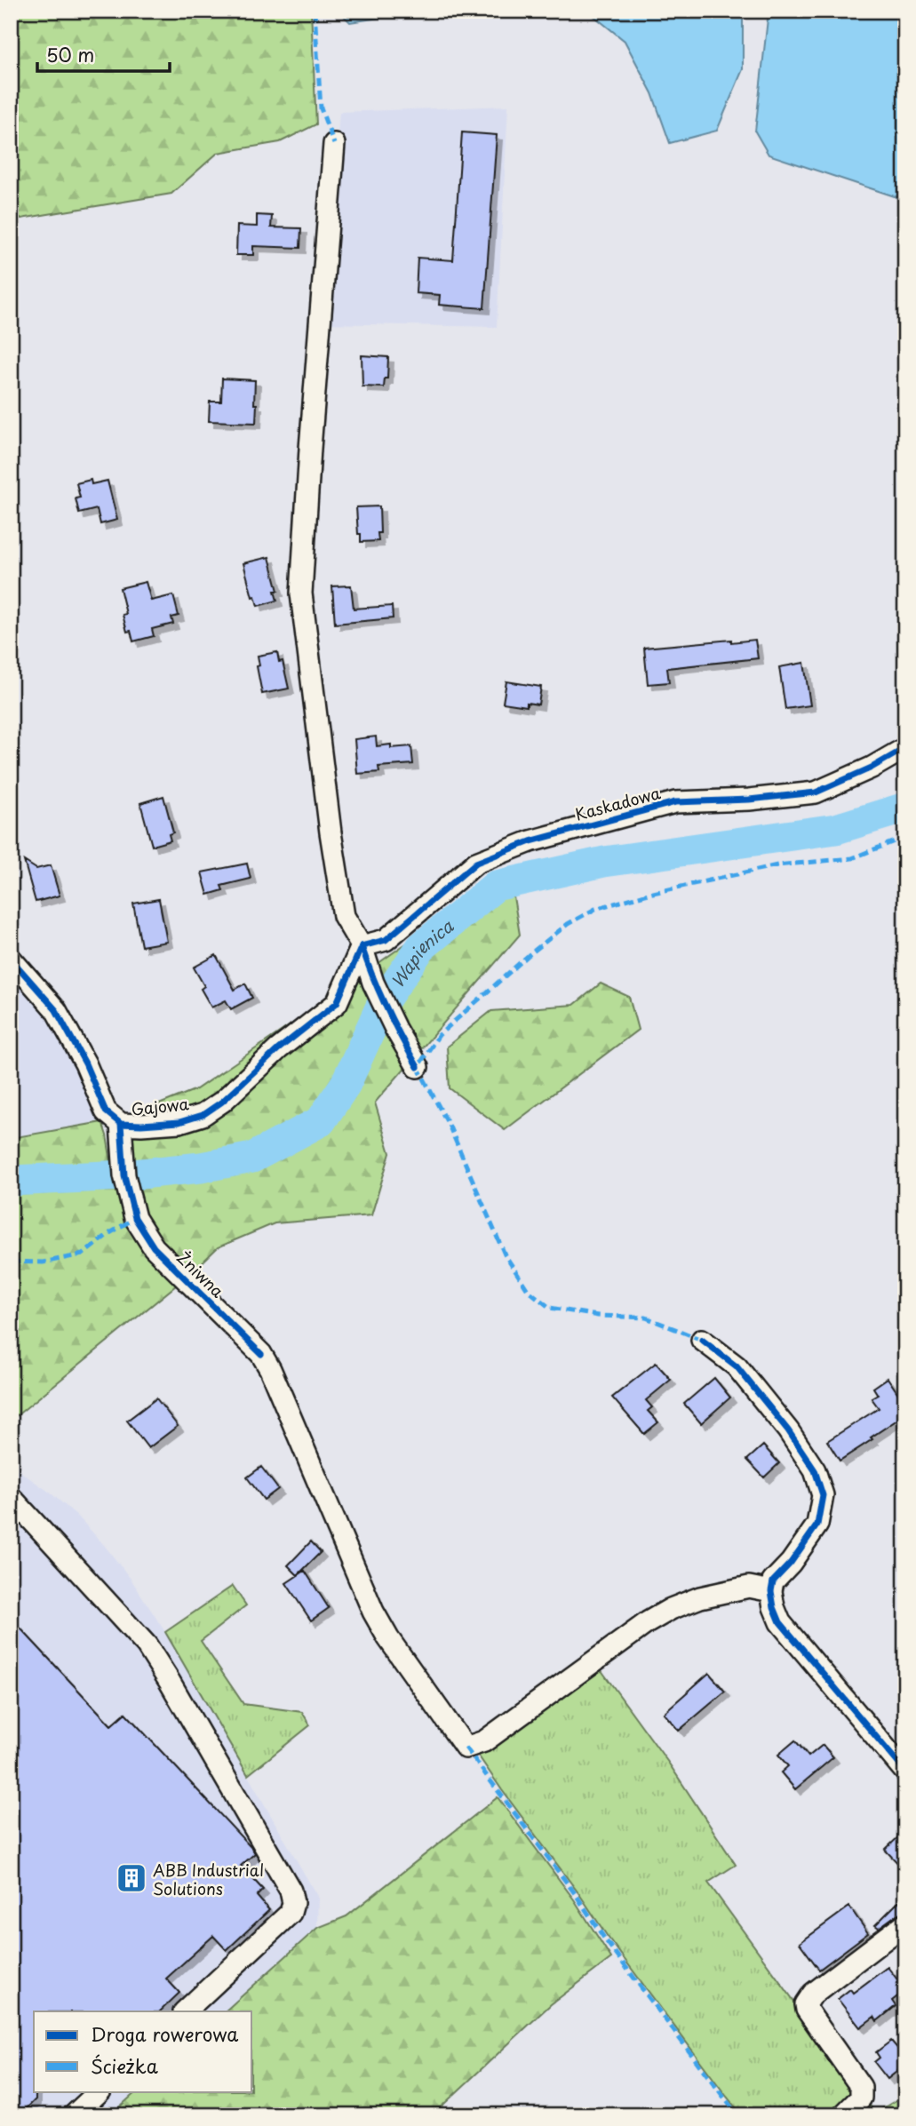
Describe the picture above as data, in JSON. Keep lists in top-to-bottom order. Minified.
{"streets":{"street":["Kaskadowa","Gajowa","Żniwna"]},"crossings":[["Kaskadowa","Gajowa"],["Gajowa","Żniwna"]],"water":["Wapienica"],"places":{"building":["ABB Industrial Solutions"]},"legend":["Droga rowerowa","Ścieżka"],"scale_bar":"50 m"}
